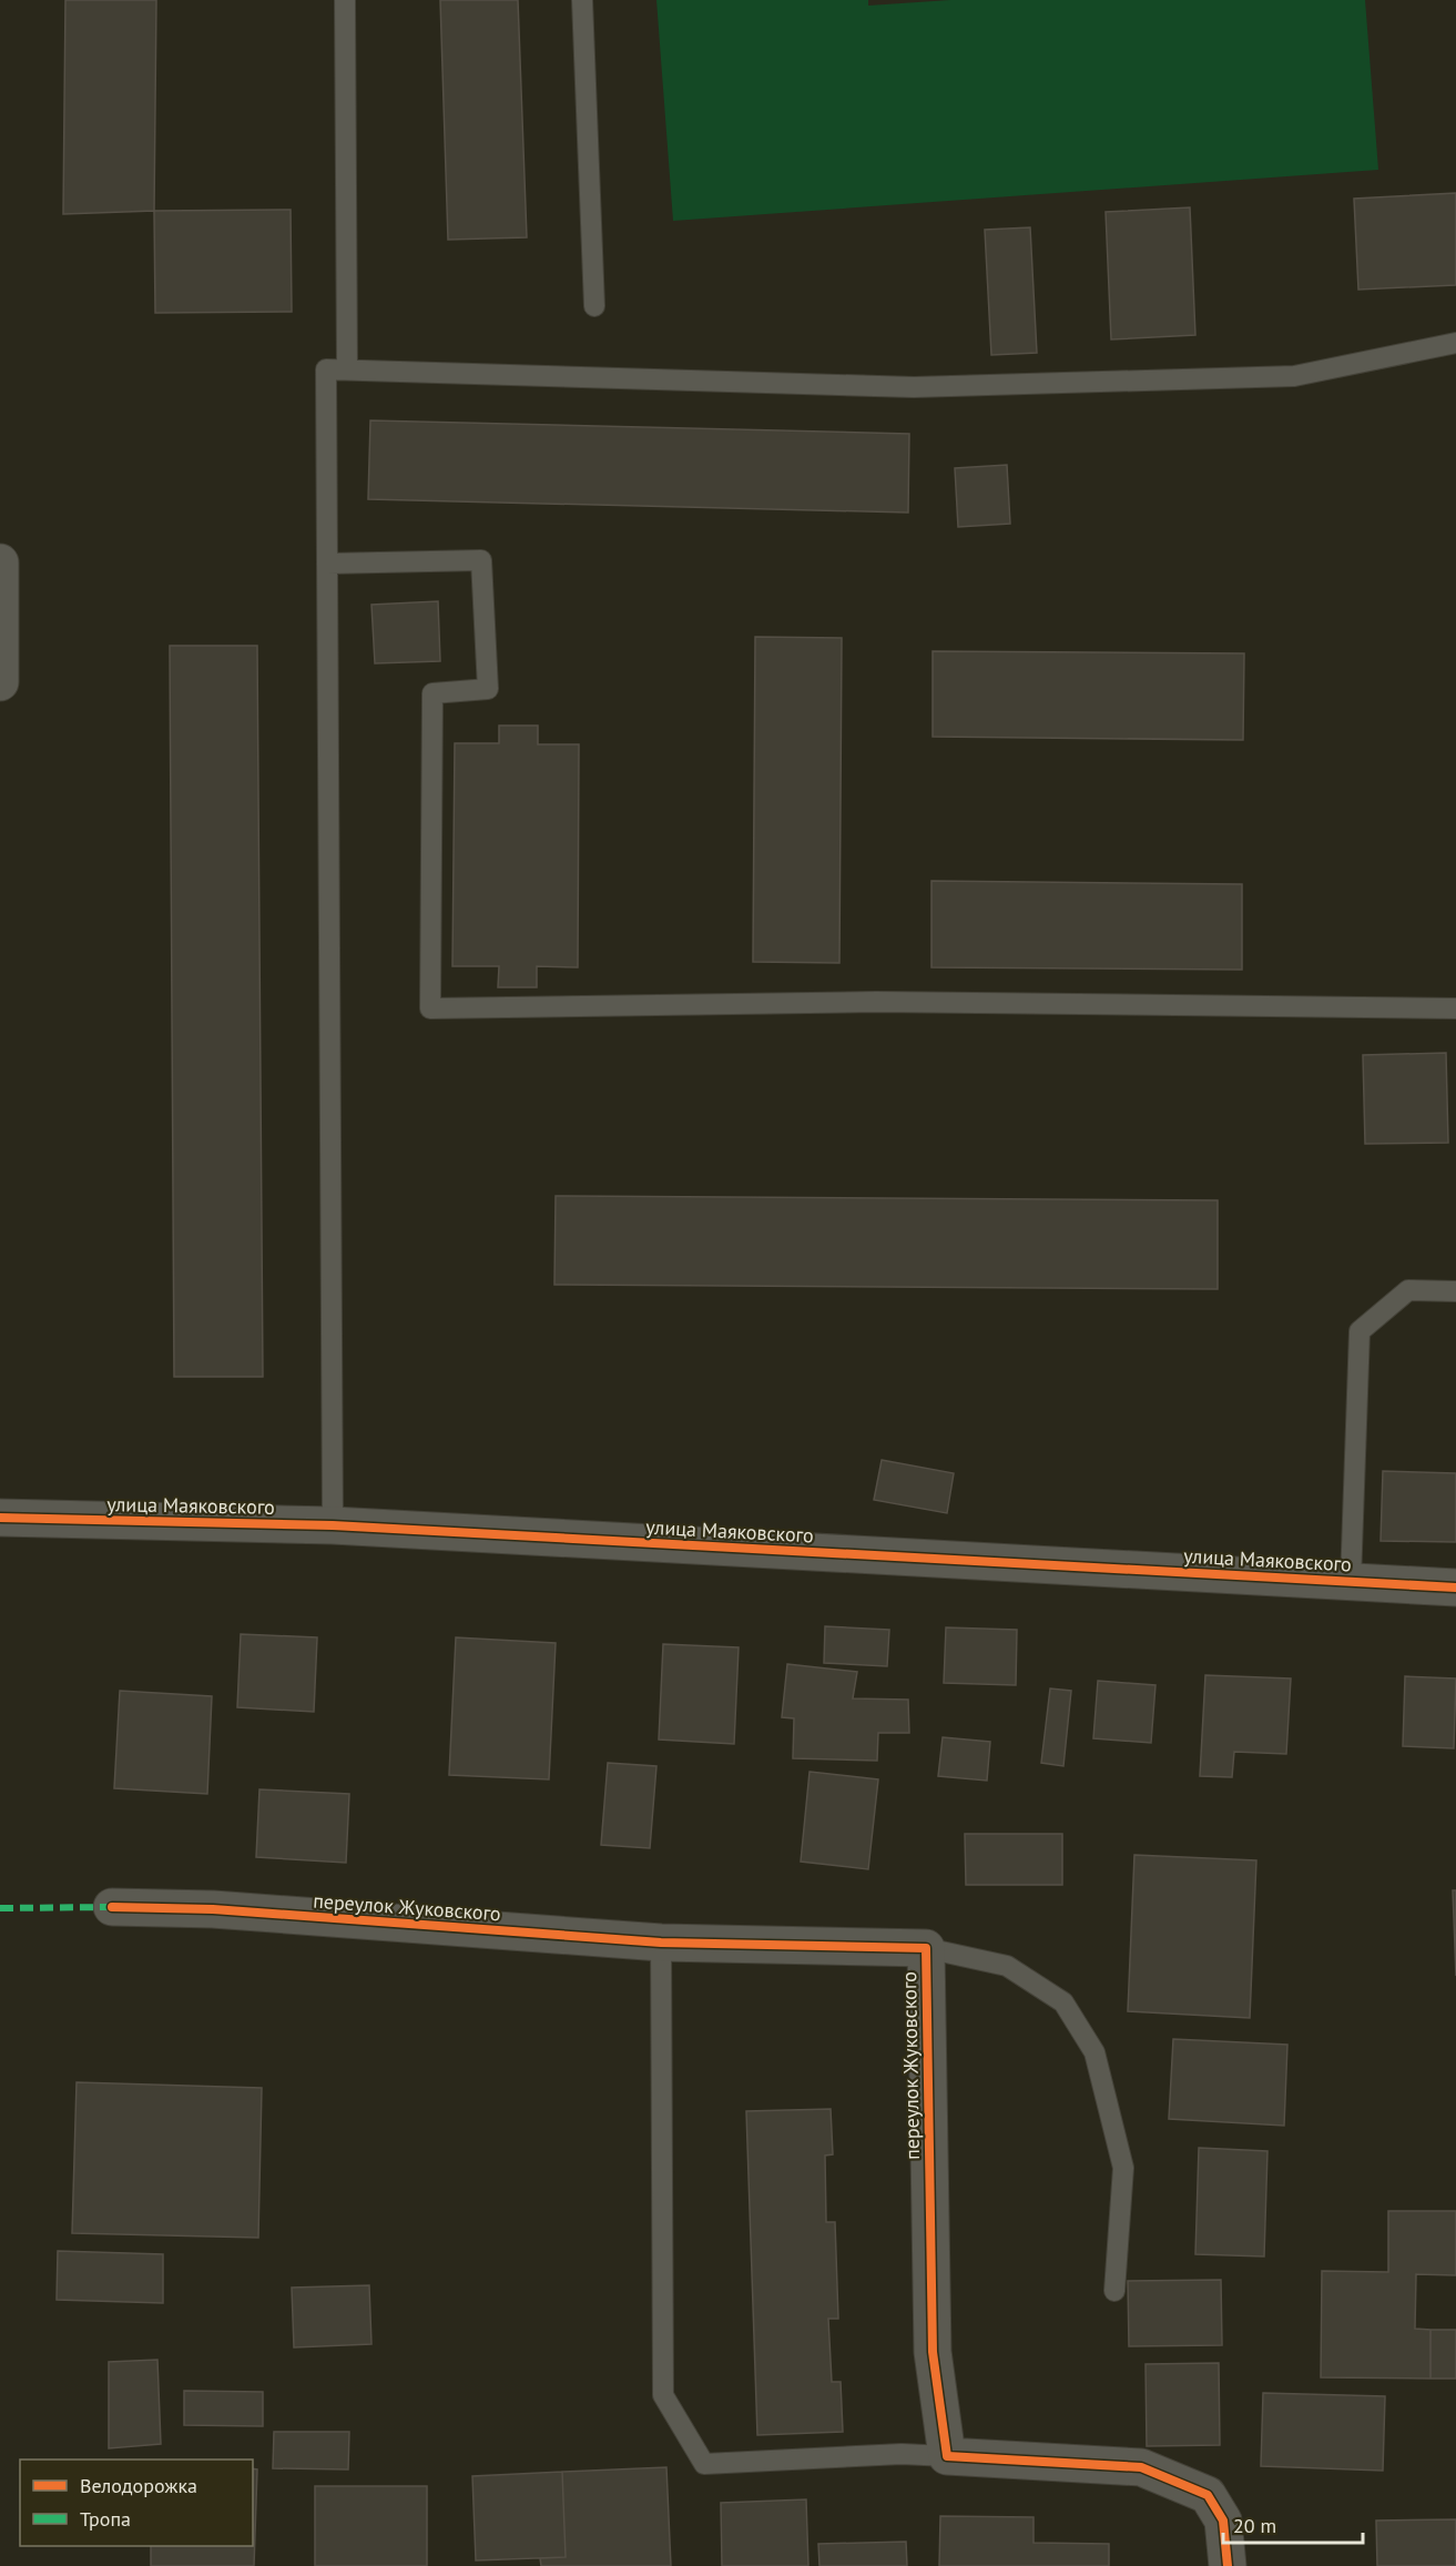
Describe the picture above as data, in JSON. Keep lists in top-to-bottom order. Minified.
{"streets":{"street":["улица Маяковского","переулок Жуковского"]},"legend":["Велодорожка","Тропа"],"scale_bar":"20 m"}
